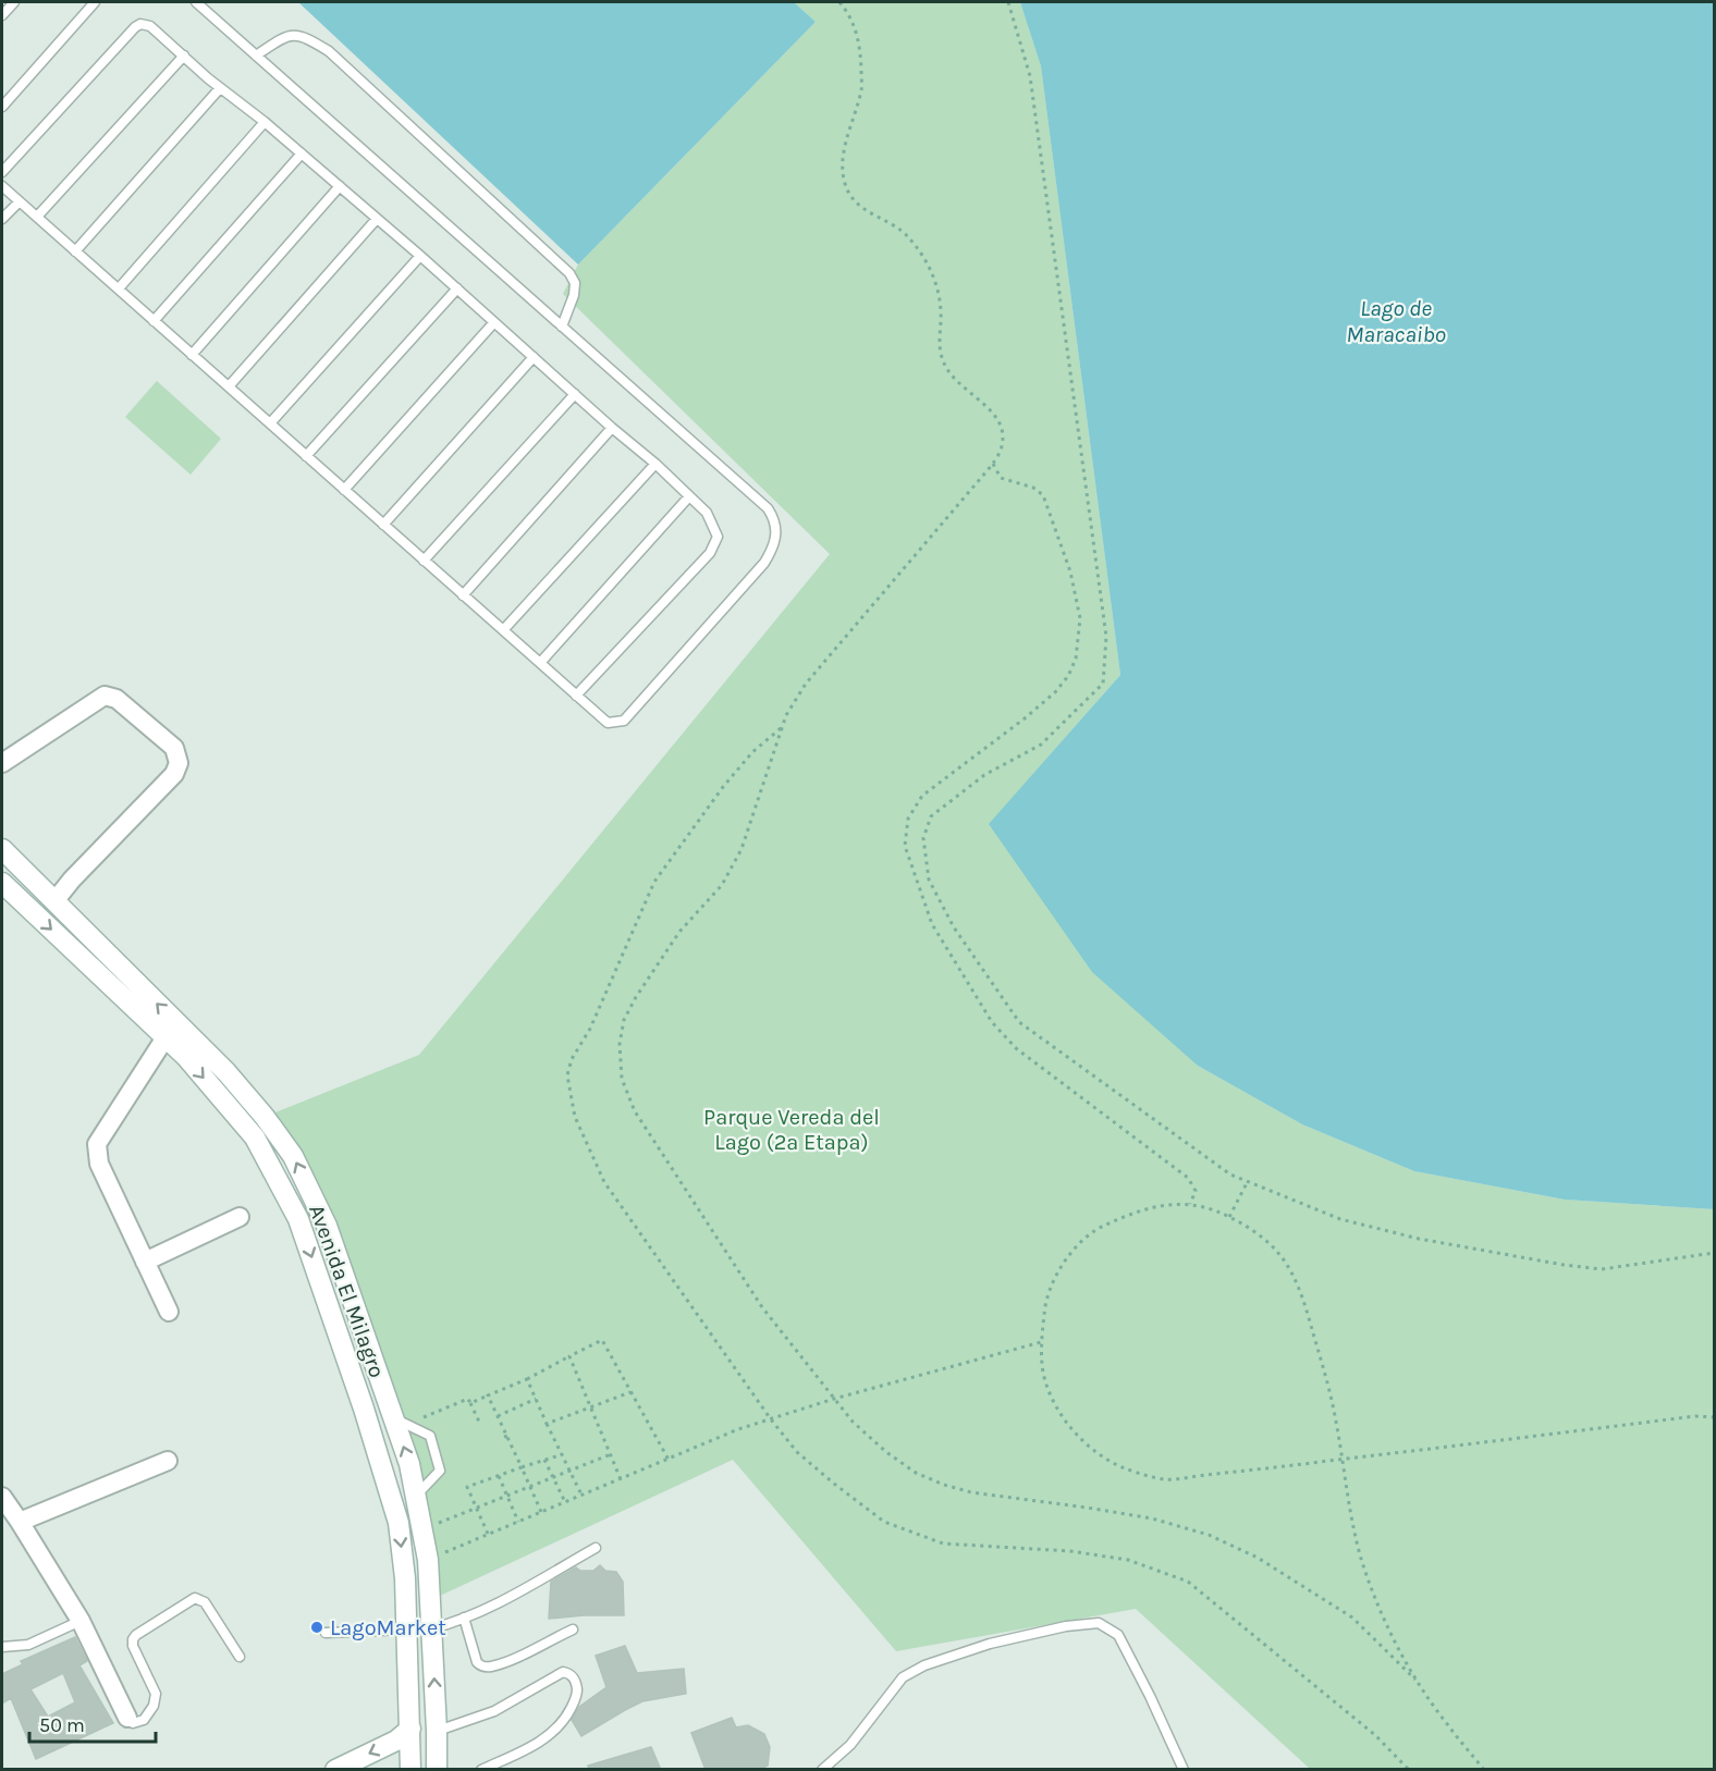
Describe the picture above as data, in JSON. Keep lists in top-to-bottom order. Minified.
{"streets":{"main road":["Avenida El Milagro"]},"water":["Lago de Maracaibo"],"parks":["Parque Vereda del Lago (2ª Etapa)"],"places":["LagoMarket"],"scale_bar":"50 m"}
